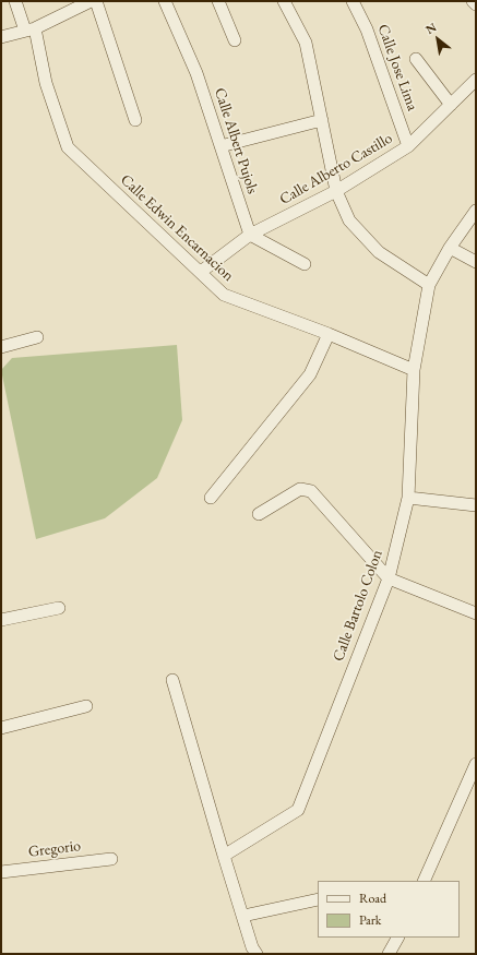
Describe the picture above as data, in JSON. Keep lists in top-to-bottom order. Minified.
{"streets":{"street":["Calle Jose Lima","Calle Albert Pujols","Calle Alberto Castillo","Calle Edwin Encarnacion","Calle Bartolo Colon","Gregorio"]},"crossings":[["Calle Jose Lima","Calle Alberto Castillo"],["Calle Albert Pujols","Calle Alberto Castillo"],["Calle Alberto Castillo","Calle Edwin Encarnacion"],["Calle Edwin Encarnacion","Calle Bartolo Colon"]],"legend":["Road","Park"],"north":"top left"}
